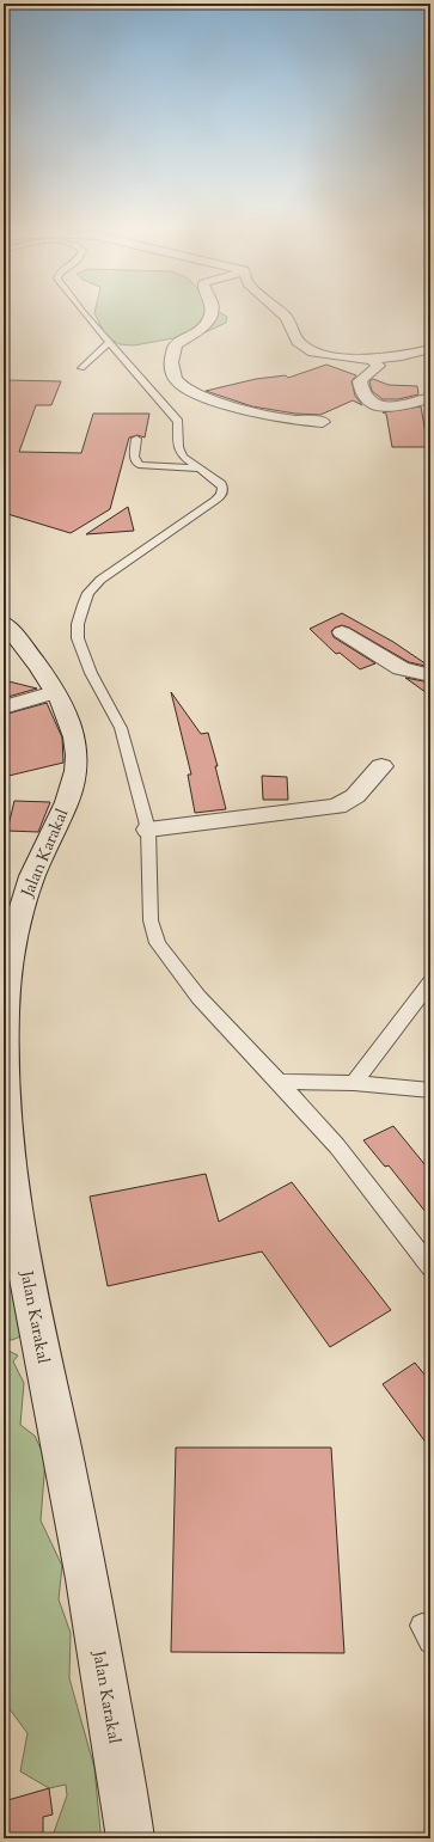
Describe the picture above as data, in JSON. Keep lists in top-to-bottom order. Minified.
{"streets":{"street":["Jalan Karakal"]}}
